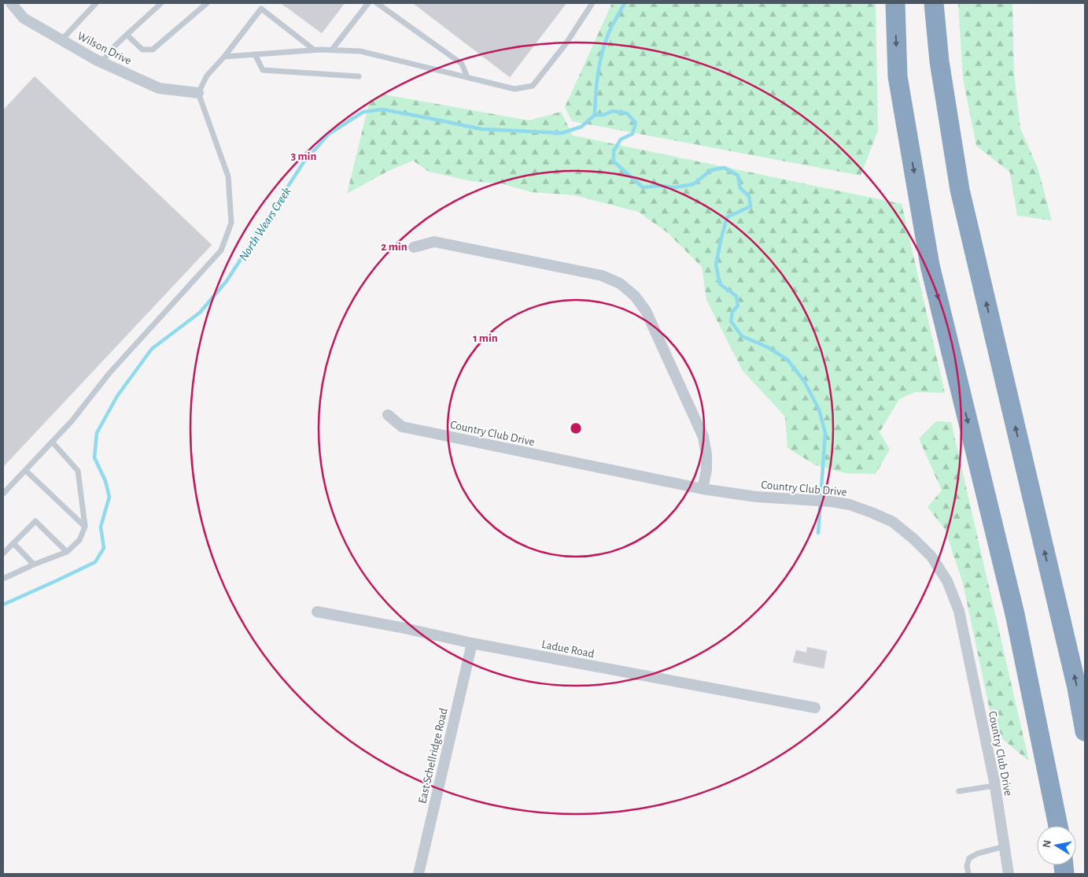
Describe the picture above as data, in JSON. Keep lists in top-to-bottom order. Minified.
{"streets":{"street":["Wilson Drive","Country Club Drive","Ladue Road","East Schellridge Road"]},"crossings":[["Ladue Road","East Schellridge Road"]],"water":["North Wears Creek"],"north":"left","rings":["3 min","2 min","1 min"]}
